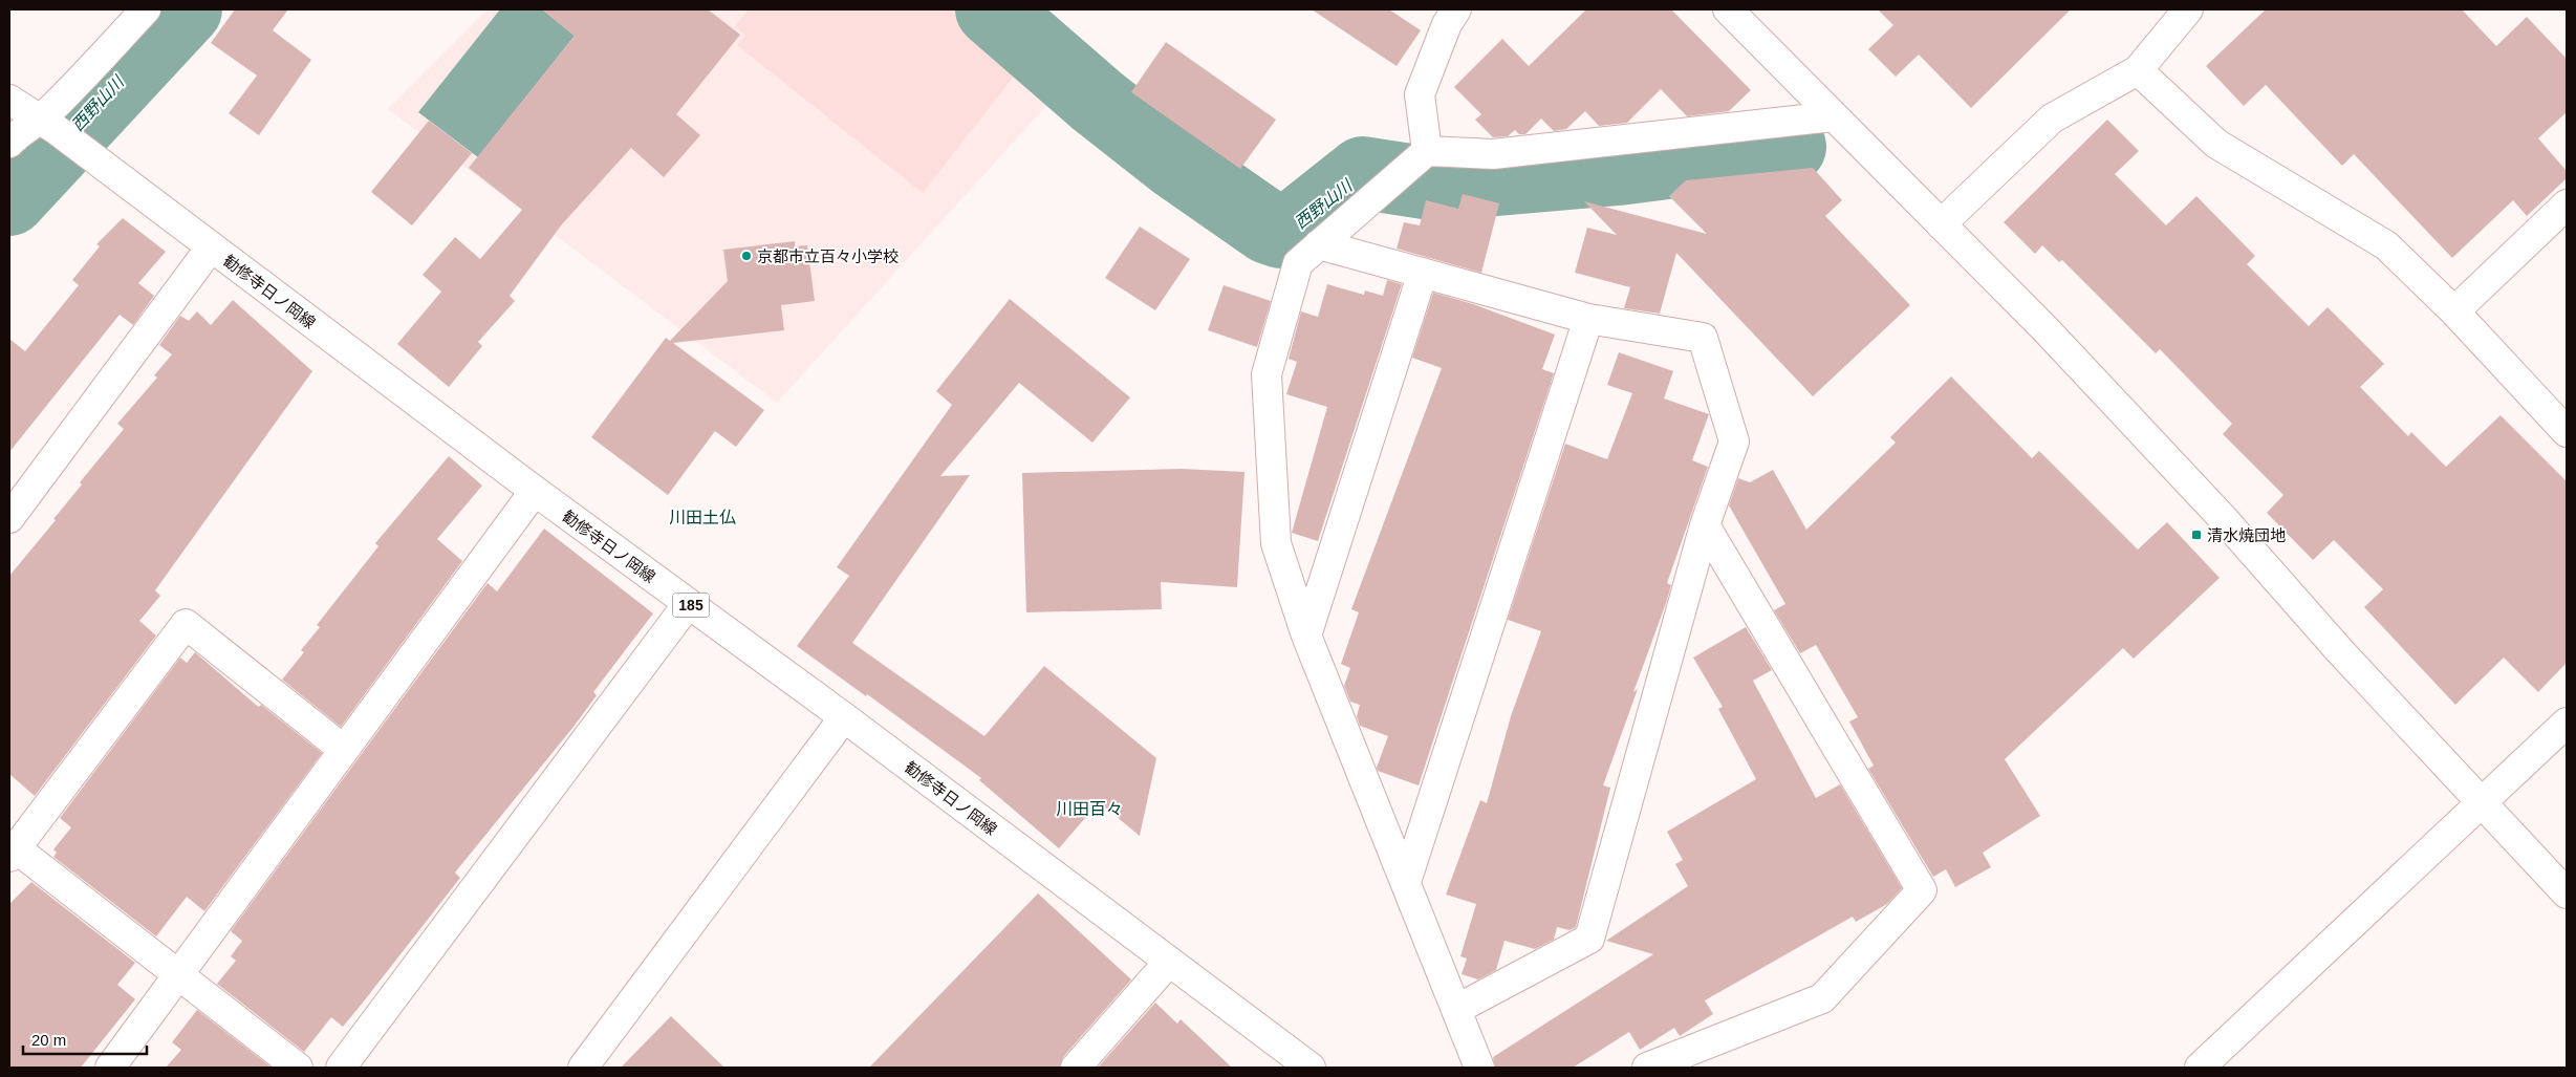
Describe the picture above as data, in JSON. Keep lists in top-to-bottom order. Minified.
{"streets":{"street":["勧修寺日ノ岡線","185"]},"districts":["川田土仏","川田百々"],"water":["西野山川"],"places":{"other":["京都市立百々小学校"],"transit":["清水焼団地"]},"scale_bar":"20 m"}
